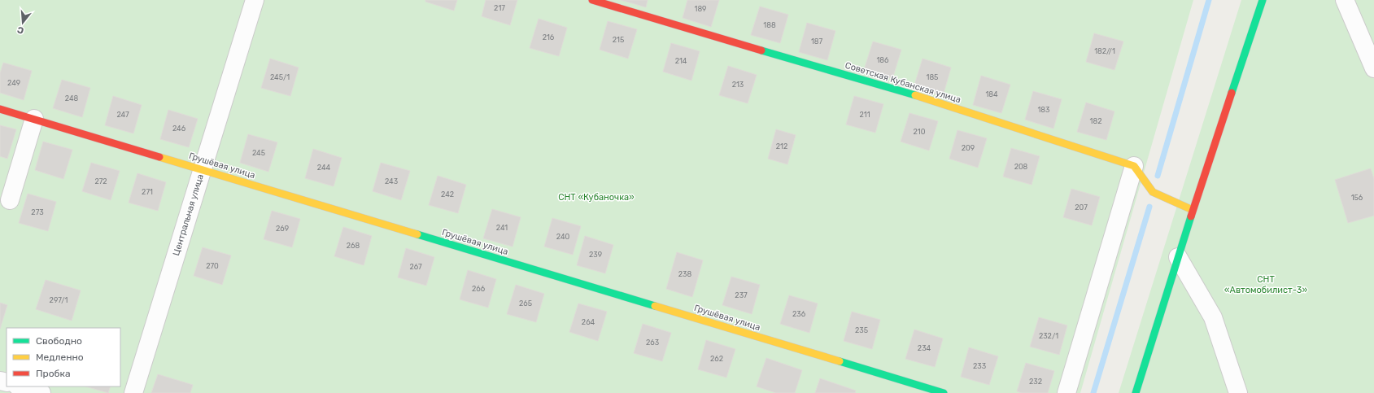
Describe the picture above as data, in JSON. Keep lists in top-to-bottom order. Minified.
{"streets":{"street":["Советская Кубанская улица","Грушёвая улица","Центральная улица"]},"crossings":[["Грушёвая улица","Центральная улица"]],"parks":["СНТ «Кубаночка»","СНТ «Автомобилист-3»"],"house_numbers":["217","189","188","216","215","187","182//1","186","214","245/1","185","249","213","184","248","183","247","211","182","246","210","212","209","245","208","244","272","243","271","242","156","207","273","241","269","240","268","239","270","267","238","266","237","297/1","265","236","264","235","232/1","263","234","262","233","232"],"legend":["Свободно","Медленно","Пробка"],"north":"bottom"}
